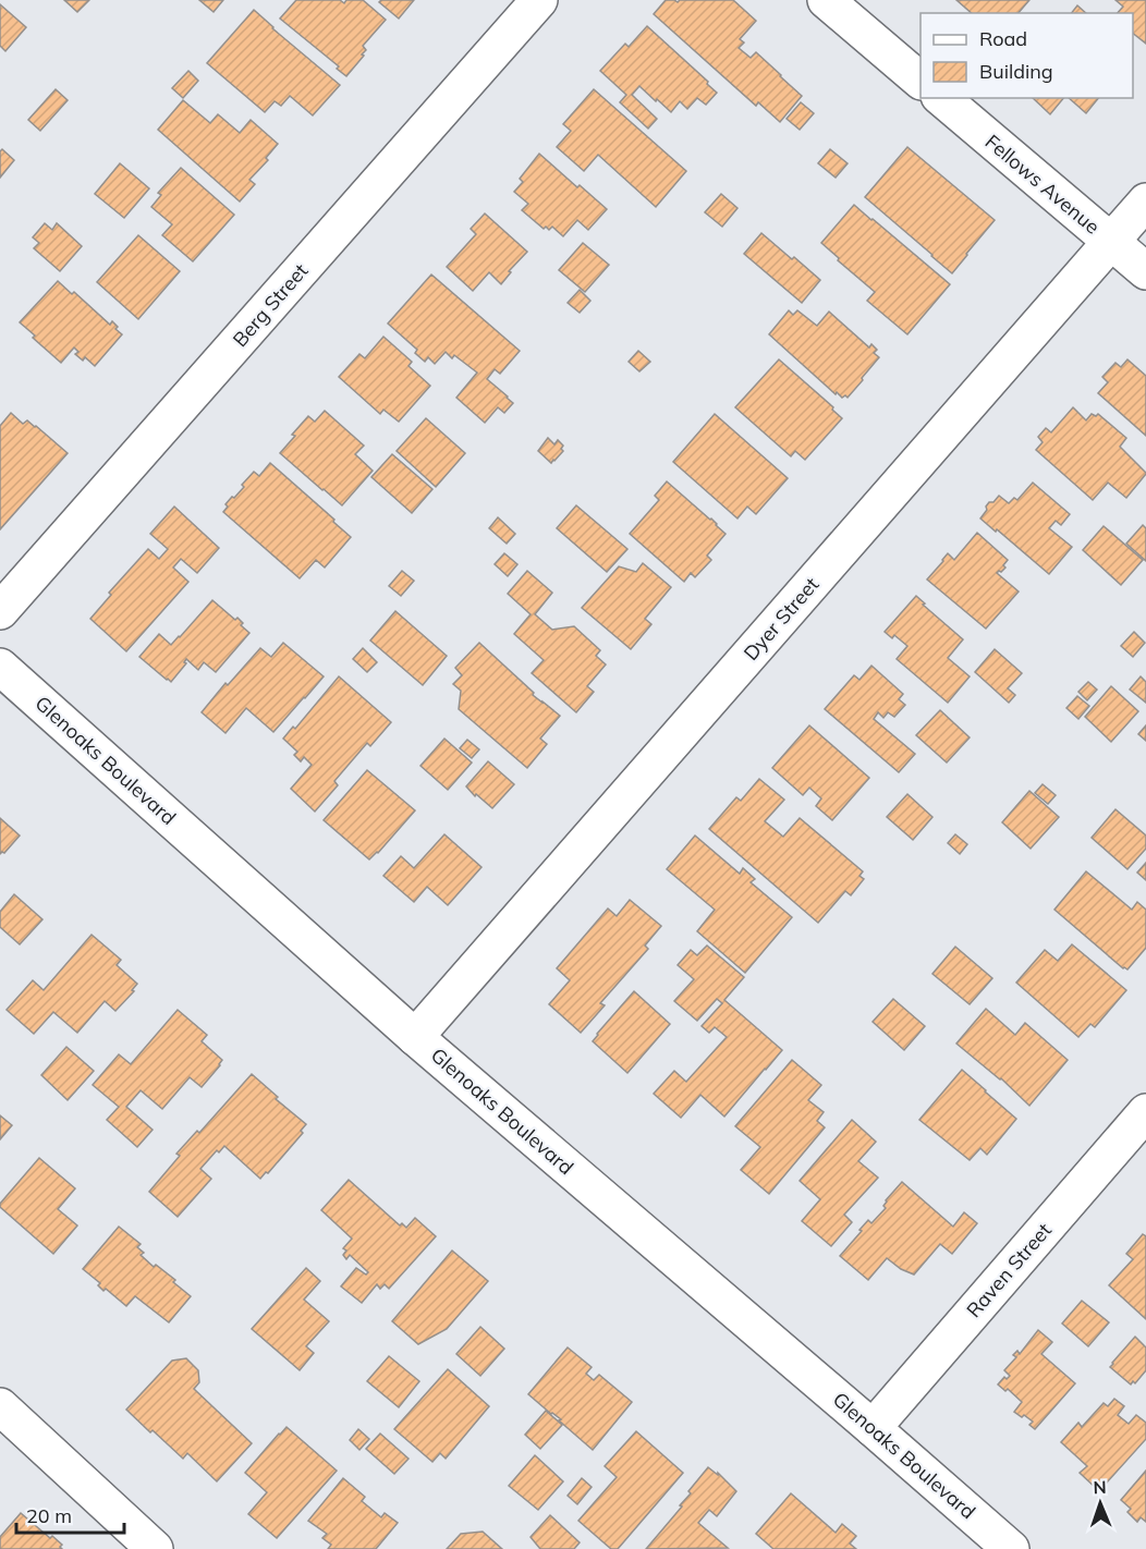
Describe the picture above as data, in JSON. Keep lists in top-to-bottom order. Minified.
{"streets":{"street":["Fellows Avenue","Berg Street","Dyer Street","Glenoaks Boulevard","Raven Street"]},"crossings":[["Fellows Avenue","Dyer Street"],["Dyer Street","Glenoaks Boulevard"],["Glenoaks Boulevard","Raven Street"]],"legend":["Road","Building"],"scale_bar":"20 m","north":"top"}
